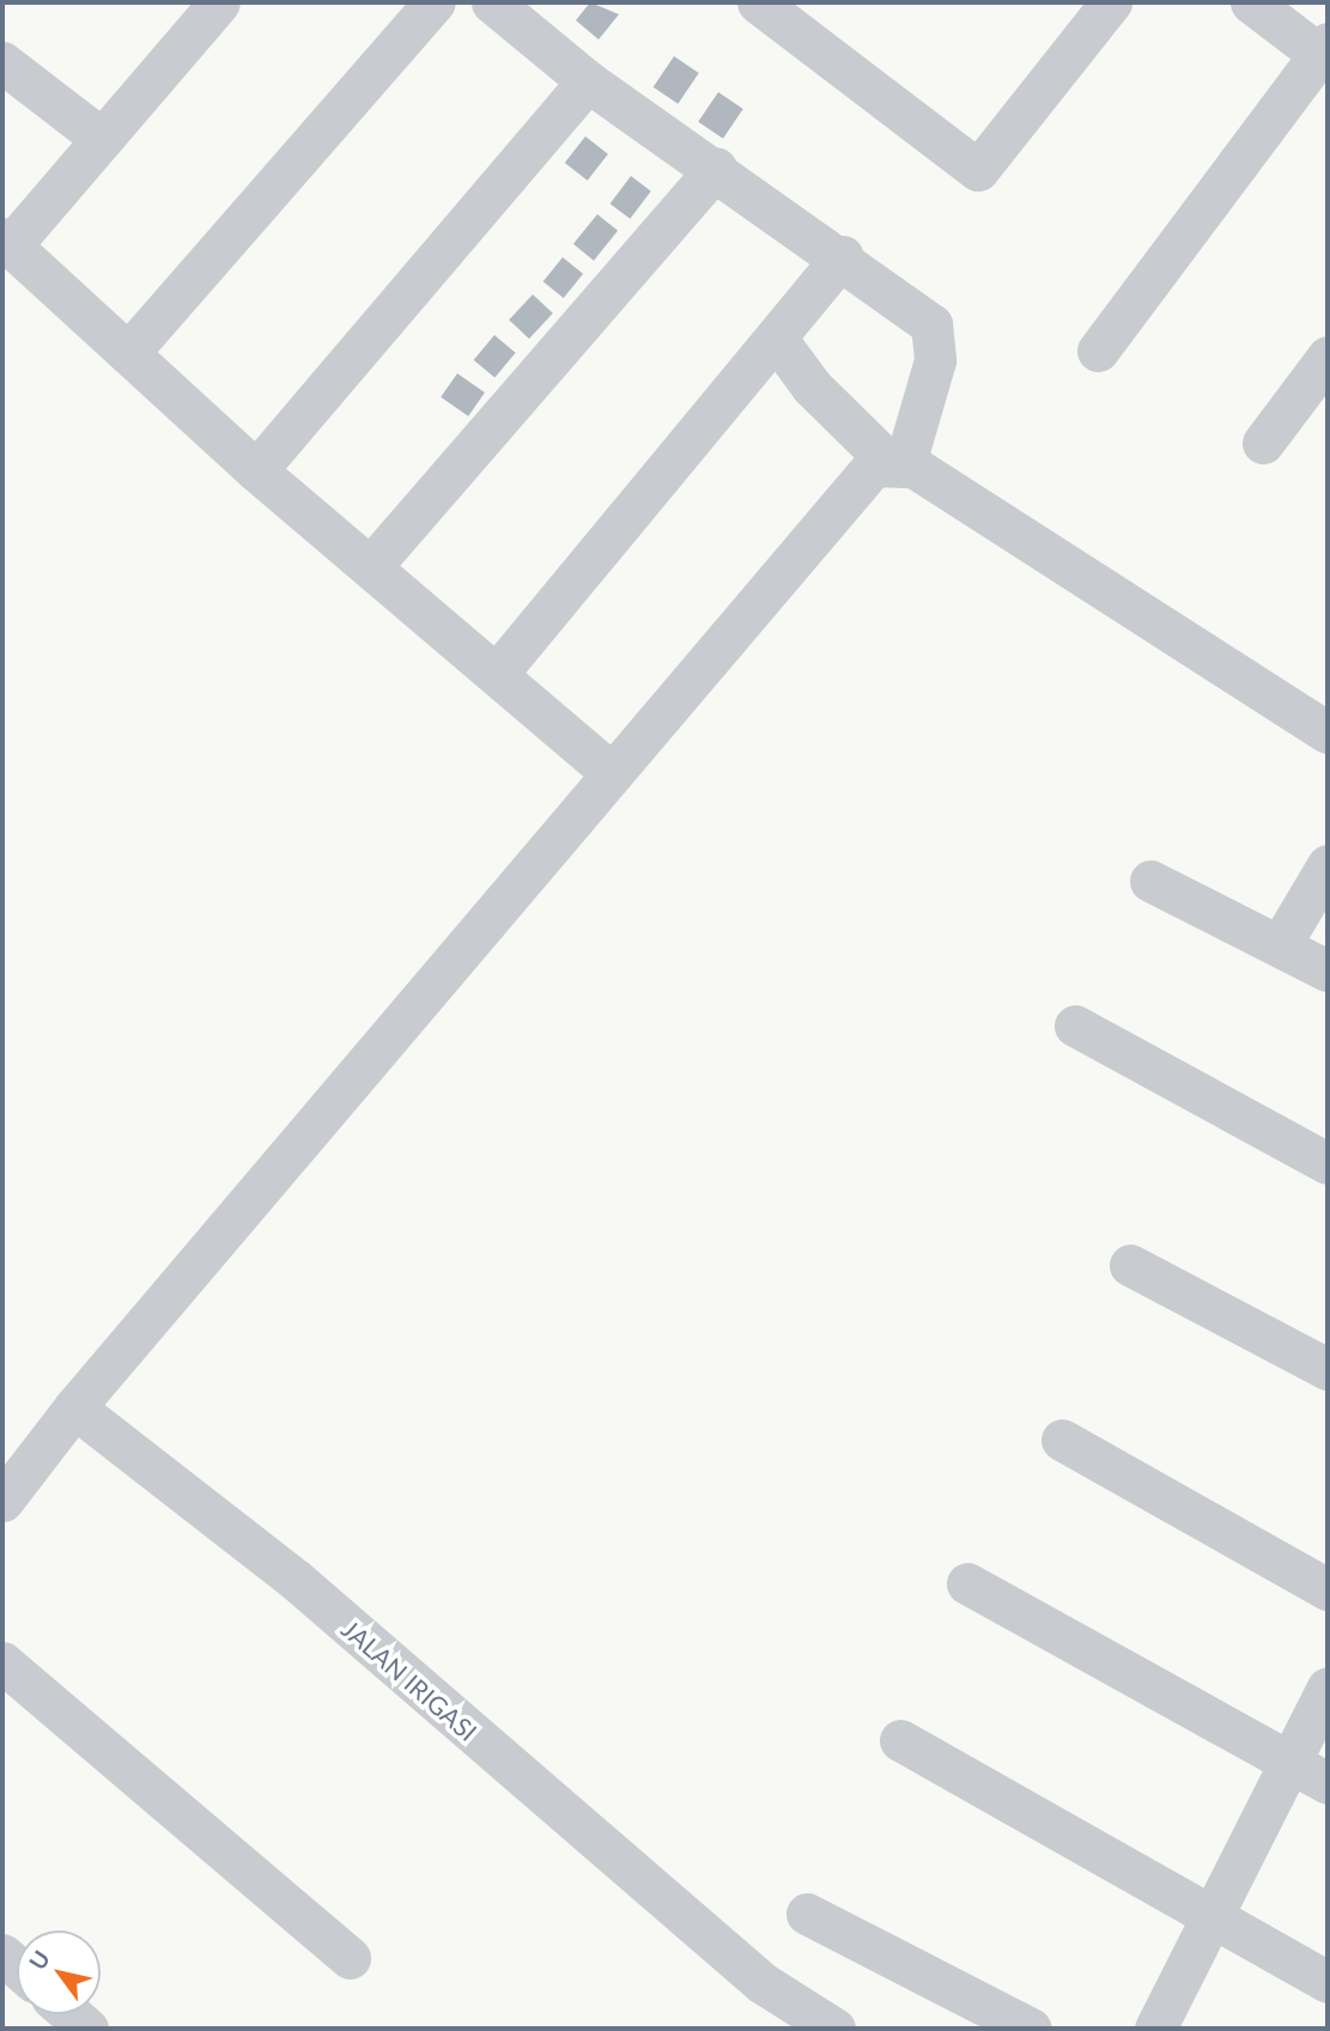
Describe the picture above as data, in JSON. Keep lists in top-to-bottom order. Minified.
{"streets":{"street":["JALAN IRIGASI"]},"north":"top left"}
